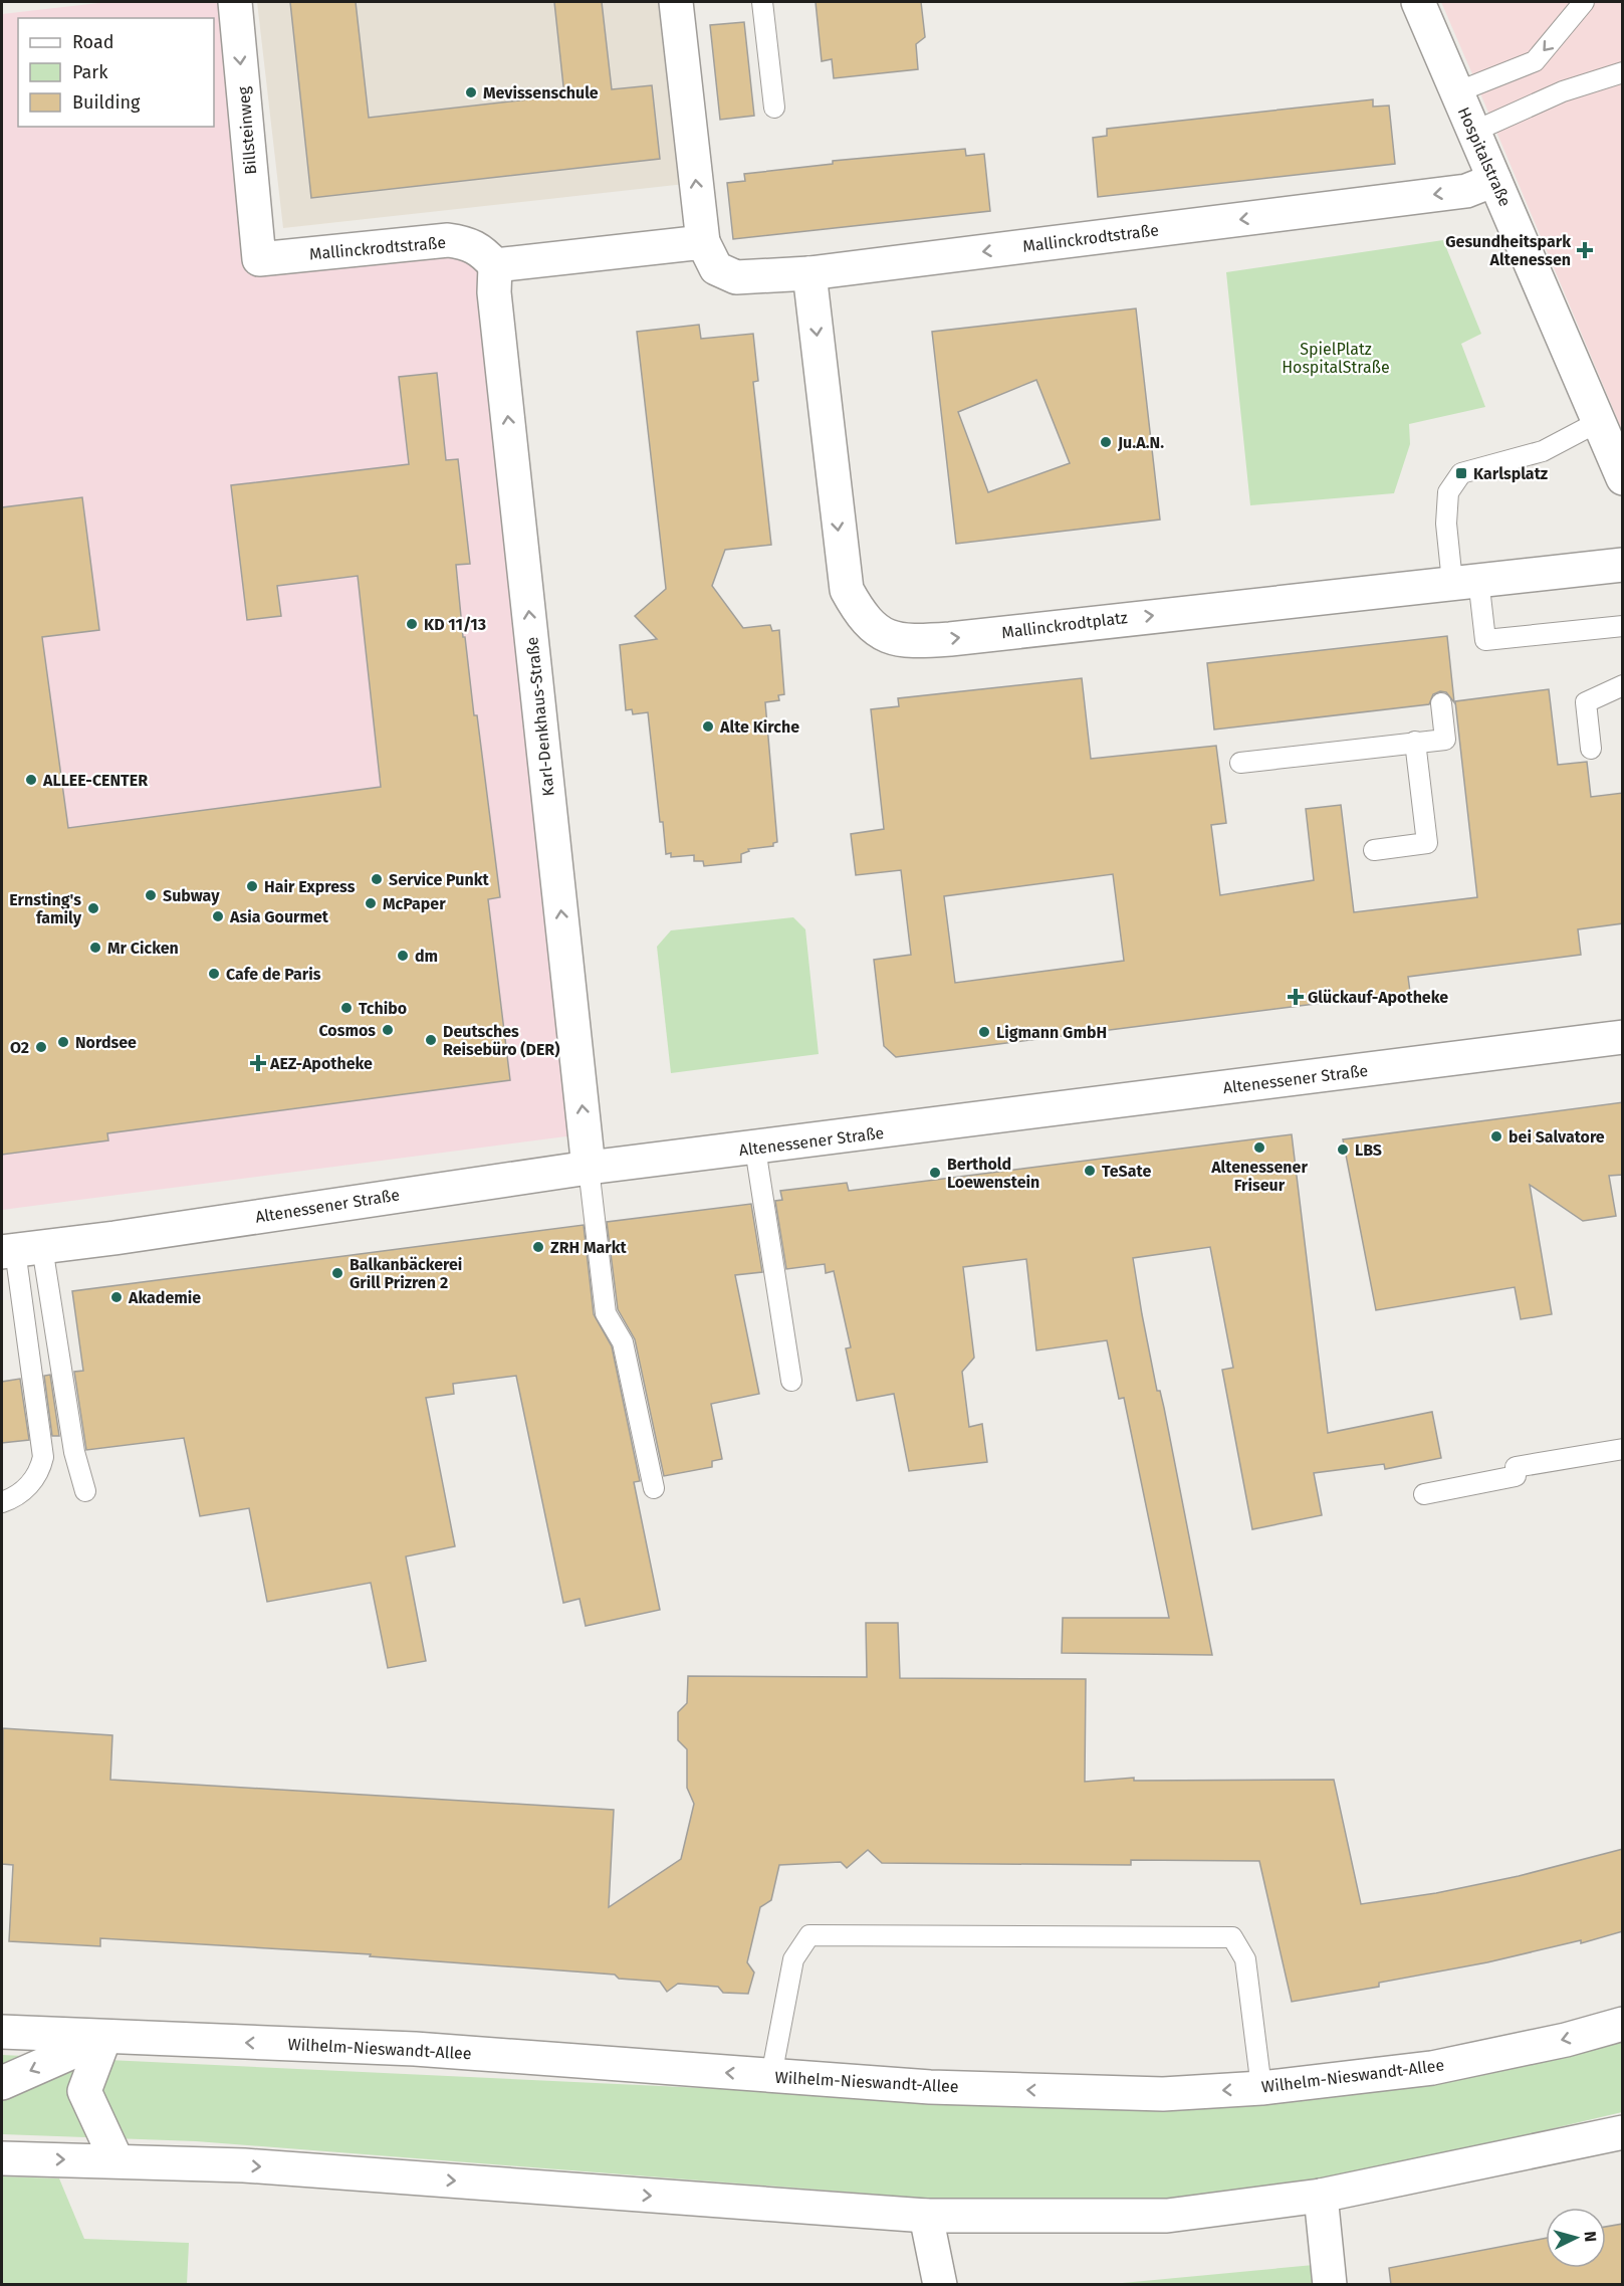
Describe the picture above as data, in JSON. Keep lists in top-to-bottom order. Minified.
{"streets":{"street":["Billsteinweg","Hospitalstraße","Mallinckrodtstraße","Mallinckrodtplatz","Karl-Denkhaus-Straße","Altenessener Straße","Wilhelm-Nieswandt-Allee"]},"crossings":[["Billsteinweg","Mallinckrodtstraße"],["Hospitalstraße","Mallinckrodtstraße"],["Mallinckrodtstraße","Mallinckrodtplatz"],["Mallinckrodtstraße","Karl-Denkhaus-Straße"],["Karl-Denkhaus-Straße","Altenessener Straße"]],"one_way":["Billsteinweg","Karl-Denkhaus-Straße"],"parks":["SpielPlatz HospitalStraße"],"places":{"other":["Mevissenschule","Ju.A.N.","KD 11/13","Alte Kirche","ALLEE-CENTER","Service Punkt","Hair Express","Subway","McPaper","Ernsting's family","Asia Gourmet","Mr Cicken","dm","Cafe de Paris","Tchibo","Cosmos","Ligmann GmbH","Deutsches Reisebüro (DER)","Nordsee","O2","bei Salvatore","Altenessener Friseur","LBS","TeSate","Berthold Loewenstein","ZRH Markt","Balkanbäckerei Grill Prizren 2","Akademie"],"health":["Gesundheitspark Altenessen","Glückauf-Apotheke","AEZ-Apotheke"],"transit":["Karlsplatz"]},"legend":["Road","Park","Building"],"north":"right"}
